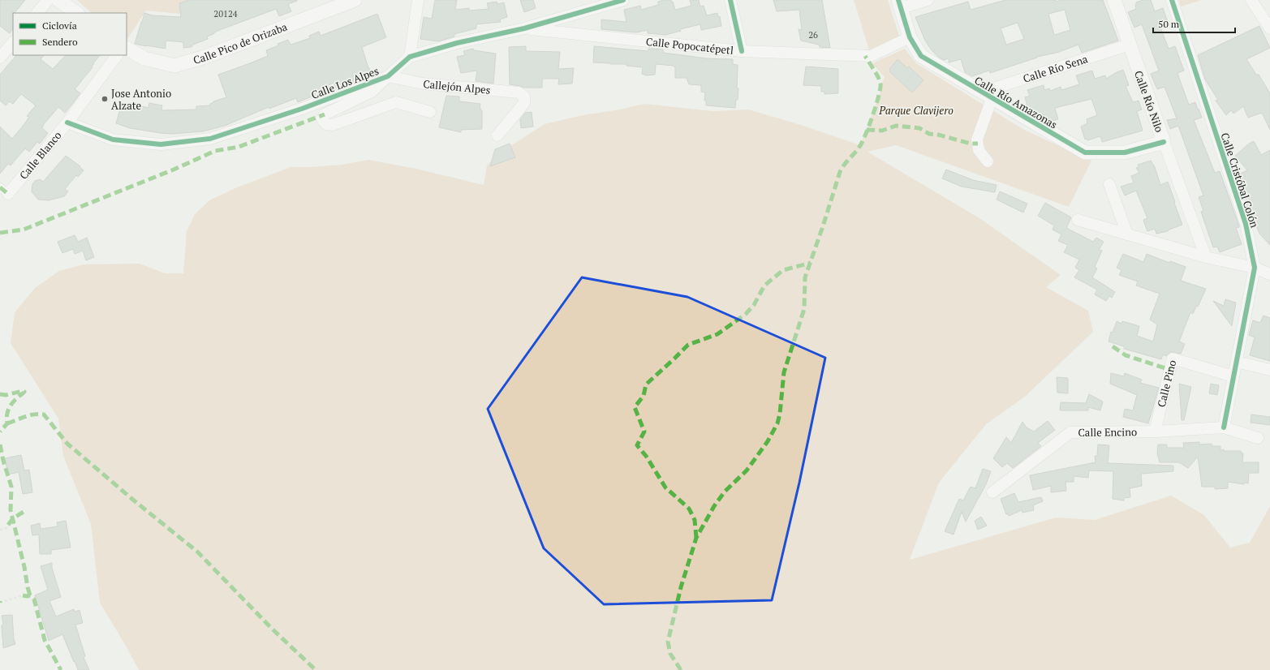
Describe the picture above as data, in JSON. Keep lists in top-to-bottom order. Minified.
{"streets":{"street":["Calle Pico de Orizaba","Calle Popocatépetl","Calle Río Sena","Calle Los Alpes","Callejón Alpes","Calle Río Nilo","Calle Río Amazonas","Calle Blanco","Calle Cristóbal Colón","Calle Pino","Calle Encino"]},"crossings":[["Calle Popocatépetl","Calle Los Alpes"],["Calle Popocatépetl","Calle Río Amazonas"],["Calle Río Sena","Calle Río Nilo"],["Calle Río Sena","Calle Río Amazonas"],["Calle Los Alpes","Callejón Alpes"],["Calle Los Alpes","Calle Blanco"],["Calle Río Nilo","Calle Río Amazonas"],["Calle Cristóbal Colón","Calle Pino"],["Calle Cristóbal Colón","Calle Encino"],["Calle Pino","Calle Encino"]],"parks":["Parque Clavijero"],"places":["Jose Antonio Alzate"],"house_numbers":["20124","26"],"legend":["Ciclovía","Sendero"],"scale_bar":"50 m"}
